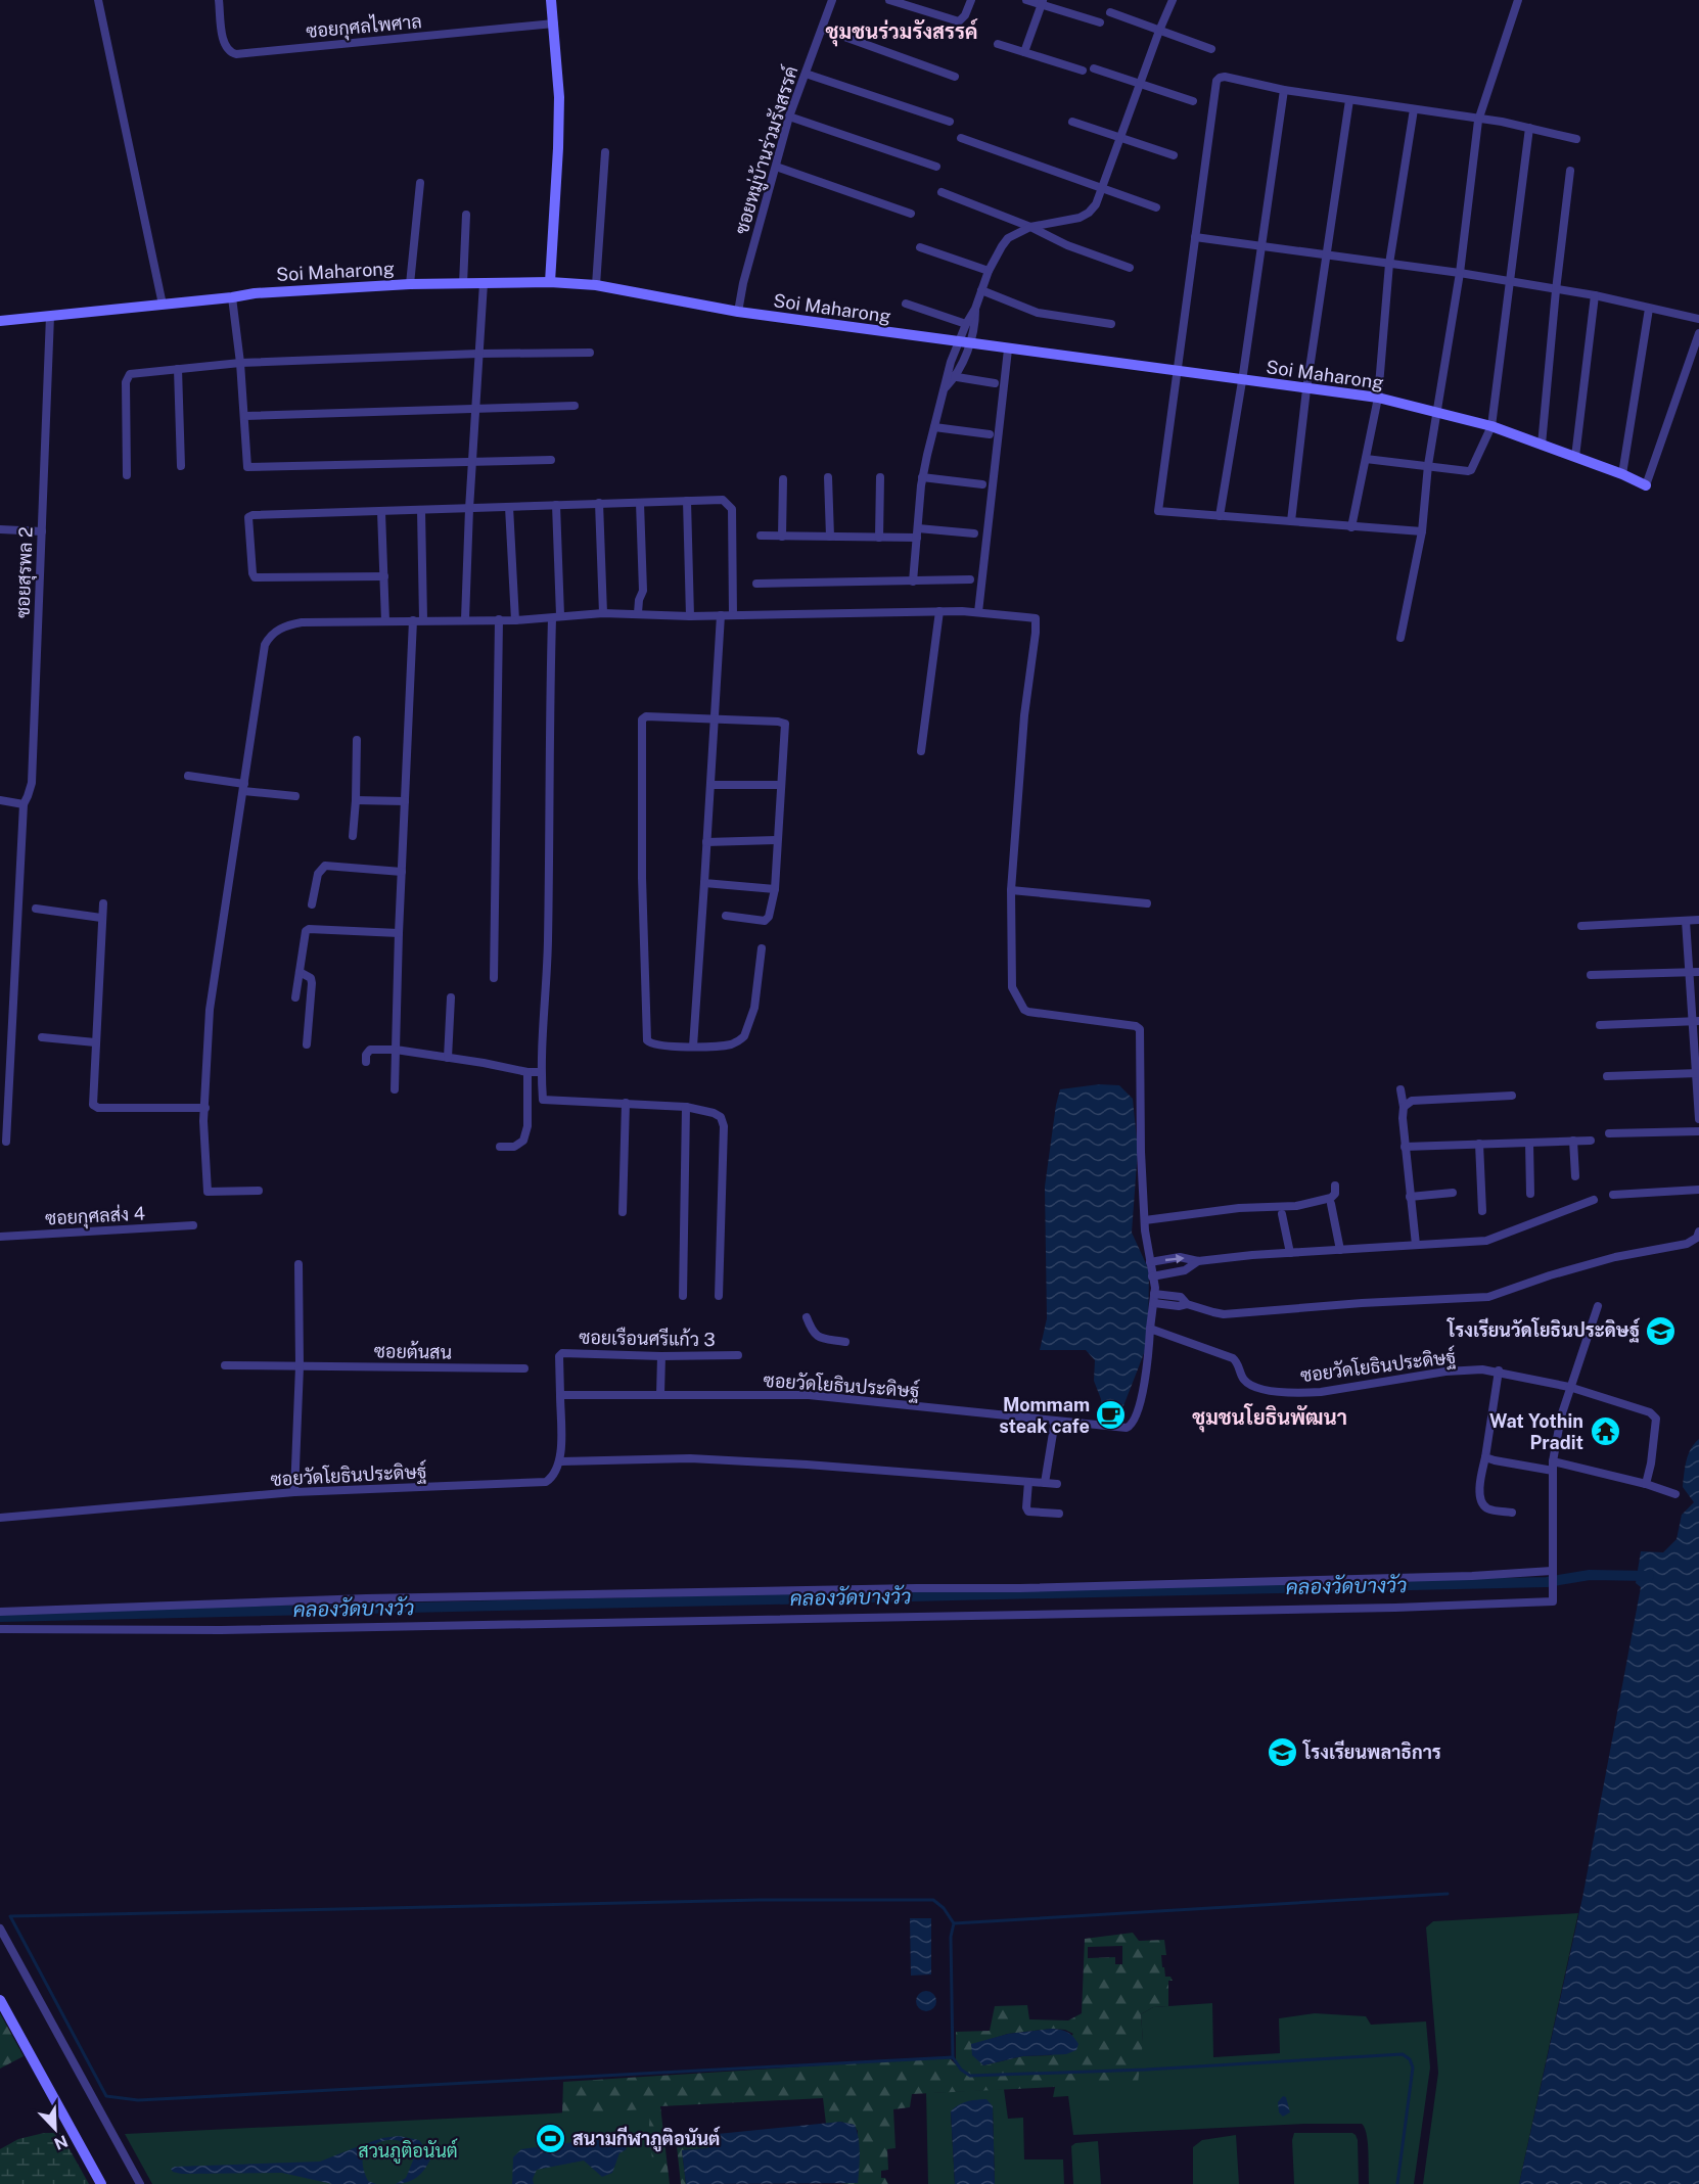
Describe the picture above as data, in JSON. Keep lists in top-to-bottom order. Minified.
{"streets":{"street":["ซอยกุศลไพศาล","ซอยหมู่บ้านร่วมรังสรรค์","Soi Maharong","ซอยสุรพล 2","ซอยกุศลส่ง 4","ซอยเรือนศรีแก้ว 3","ซอยต้นสน","ซอยวัดโยธินประดิษฐ์"]},"crossings":[["ซอยหมู่บ้านร่วมรังสรรค์","Soi Maharong"],["Soi Maharong","ซอยสุรพล 2"],["ซอยเรือนศรีแก้ว 3","ซอยวัดโยธินประดิษฐ์"]],"districts":["ชุมชนร่วมรังสรรค์","ชุมชนโยธินพัฒนา"],"water":["คลองวัดบางวัว"],"parks":["สวนภูติอนันต์"],"places":{"school or university":["โรงเรียนวัดโยธินประดิษฐ์","โรงเรียนพลาธิการ"],"cafe":["Mommam steak cafe"],"temple":["Wat Yothin Pradit"],"sports":["สนามกีฬาภูติอนันต์"]},"north":"bottom right"}
